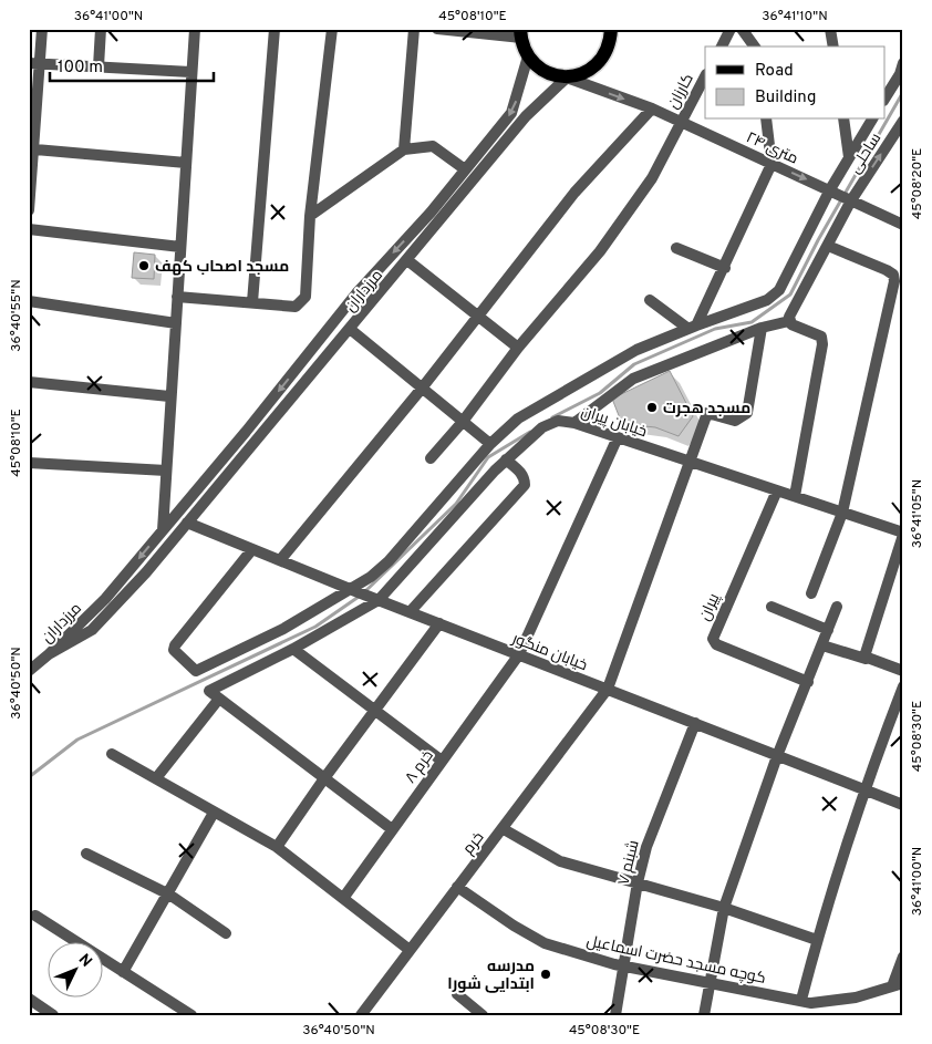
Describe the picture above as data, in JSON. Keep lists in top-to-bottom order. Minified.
{"streets":{"street":["کارزان","۲۴ متری","ساحلی","مرزداران","خیابان پیران","پیران","خیابان منگور","خرم ۸","خرم","شبنم ۷","کوچه مسجد حضرت اسماعیل"]},"crossings":[["کارزان","۲۴ متری"],["۲۴ متری","ساحلی"],["۲۴ متری","مرزداران"],["ساحلی","خیابان منگور"],["مرزداران","خیابان منگور"],["خیابان پیران","پیران"],["خیابان پیران","خیابان منگور"],["خیابان پیران","خرم ۸"],["خیابان پیران","خرم"],["خیابان منگور","خرم ۸"],["خیابان منگور","خرم"],["خیابان منگور","شبنم ۷"],["خرم","کوچه مسجد حضرت اسماعیل"],["شبنم ۷","کوچه مسجد حضرت اسماعیل"]],"one_way":["۲۴ متری"],"places":["مسجد اصحاب کهف","مسجد هجرت","مدرسه ابتدایی شورا"],"legend":["Road","Building"],"scale_bar":"100 m","north":"top right","coordinates":["36°41'00\"N","45°08'10\"E","36°41'10\"N","45°08'20\"E","36°40'55\"N","36°41'05\"N","36°40'50\"N","45°08'30\"E"]}
